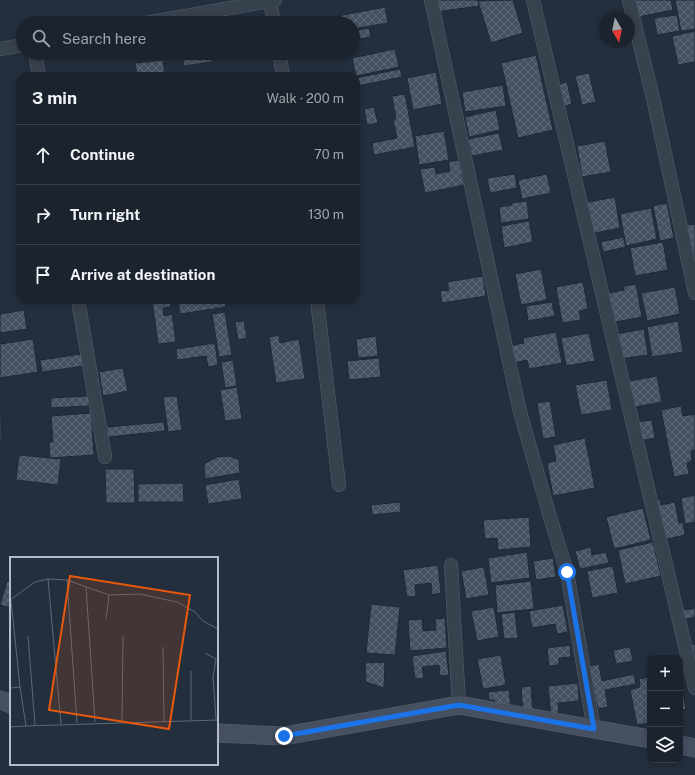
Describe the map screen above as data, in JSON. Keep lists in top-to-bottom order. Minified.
{"north":"bottom","page":{"search":"Search here","heading":["3 min","Walk · 200 m"],"list":[["Continue","70 m"],["Turn right","130 m"],"Arrive at destination"],"map_buttons":["+","−"]}}
